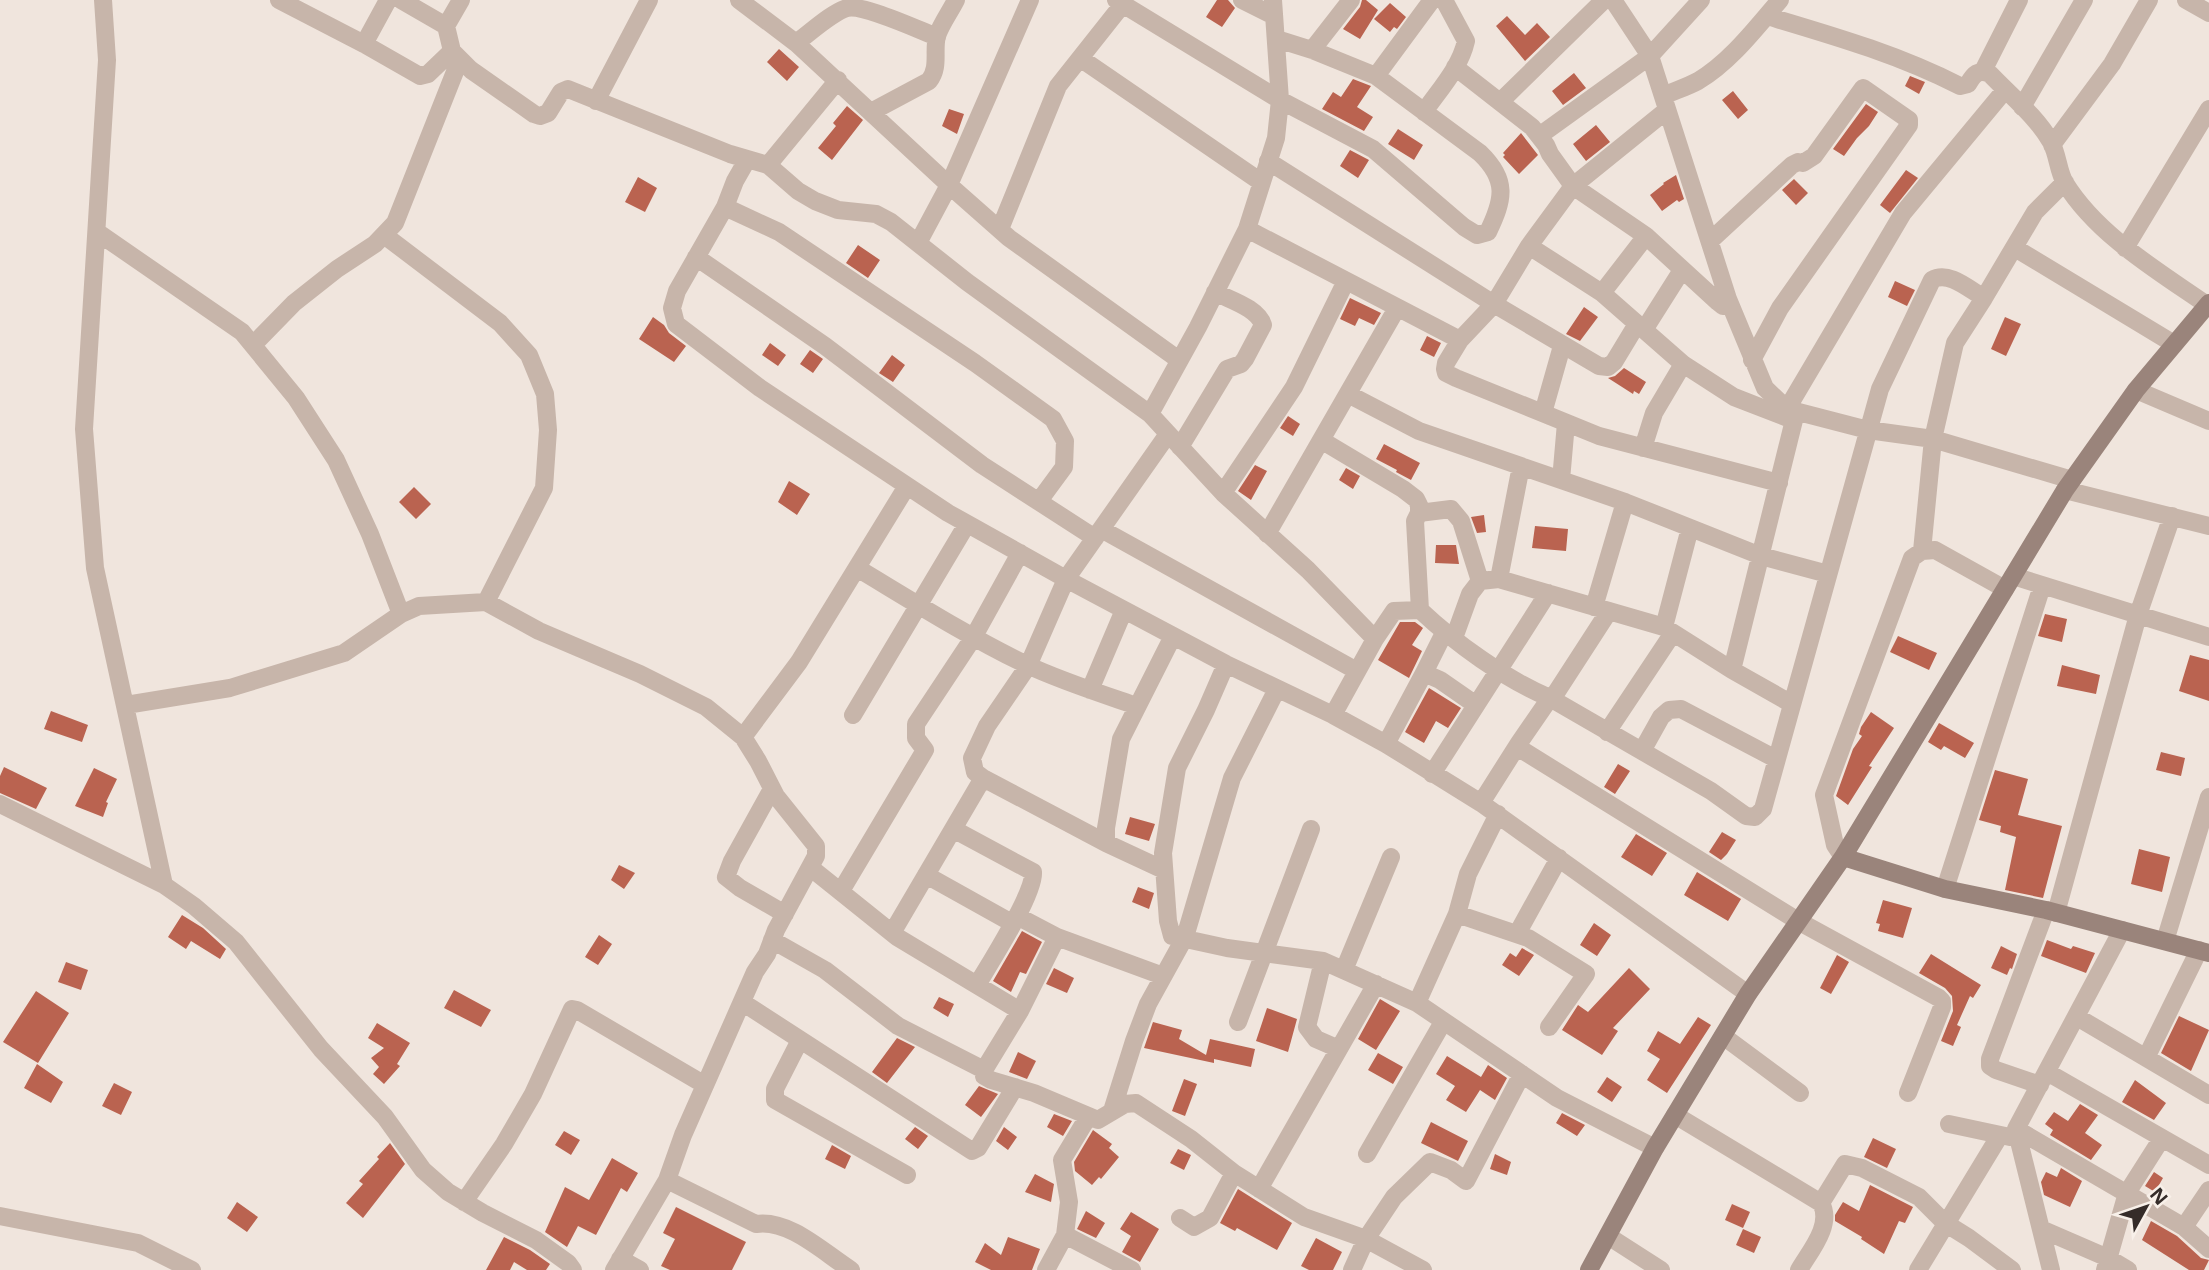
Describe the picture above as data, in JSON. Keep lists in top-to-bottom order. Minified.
{"north":"top right"}
